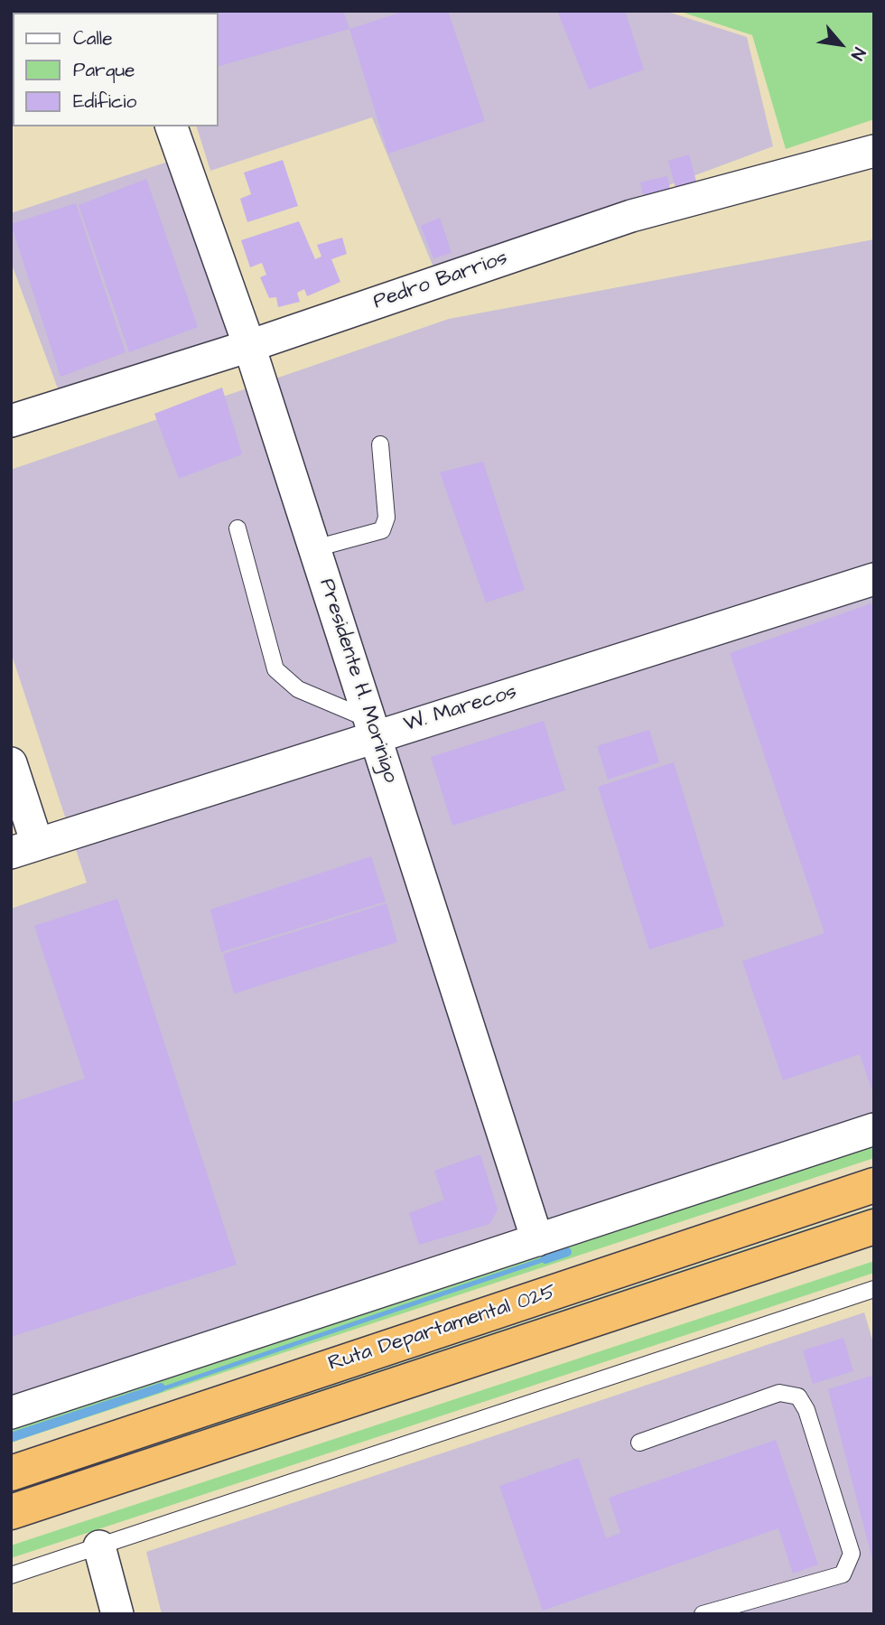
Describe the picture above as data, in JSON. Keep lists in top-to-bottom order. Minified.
{"streets":{"highway":["Ruta Departamental 025"],"street":["Pedro Barrios","Presidente H. Morinigo","W. Marecos"]},"crossings":[["Pedro Barrios","Presidente H. Morinigo"],["Presidente H. Morinigo","W. Marecos"]],"legend":["Calle","Parque","Edificio"],"north":"bottom right"}
